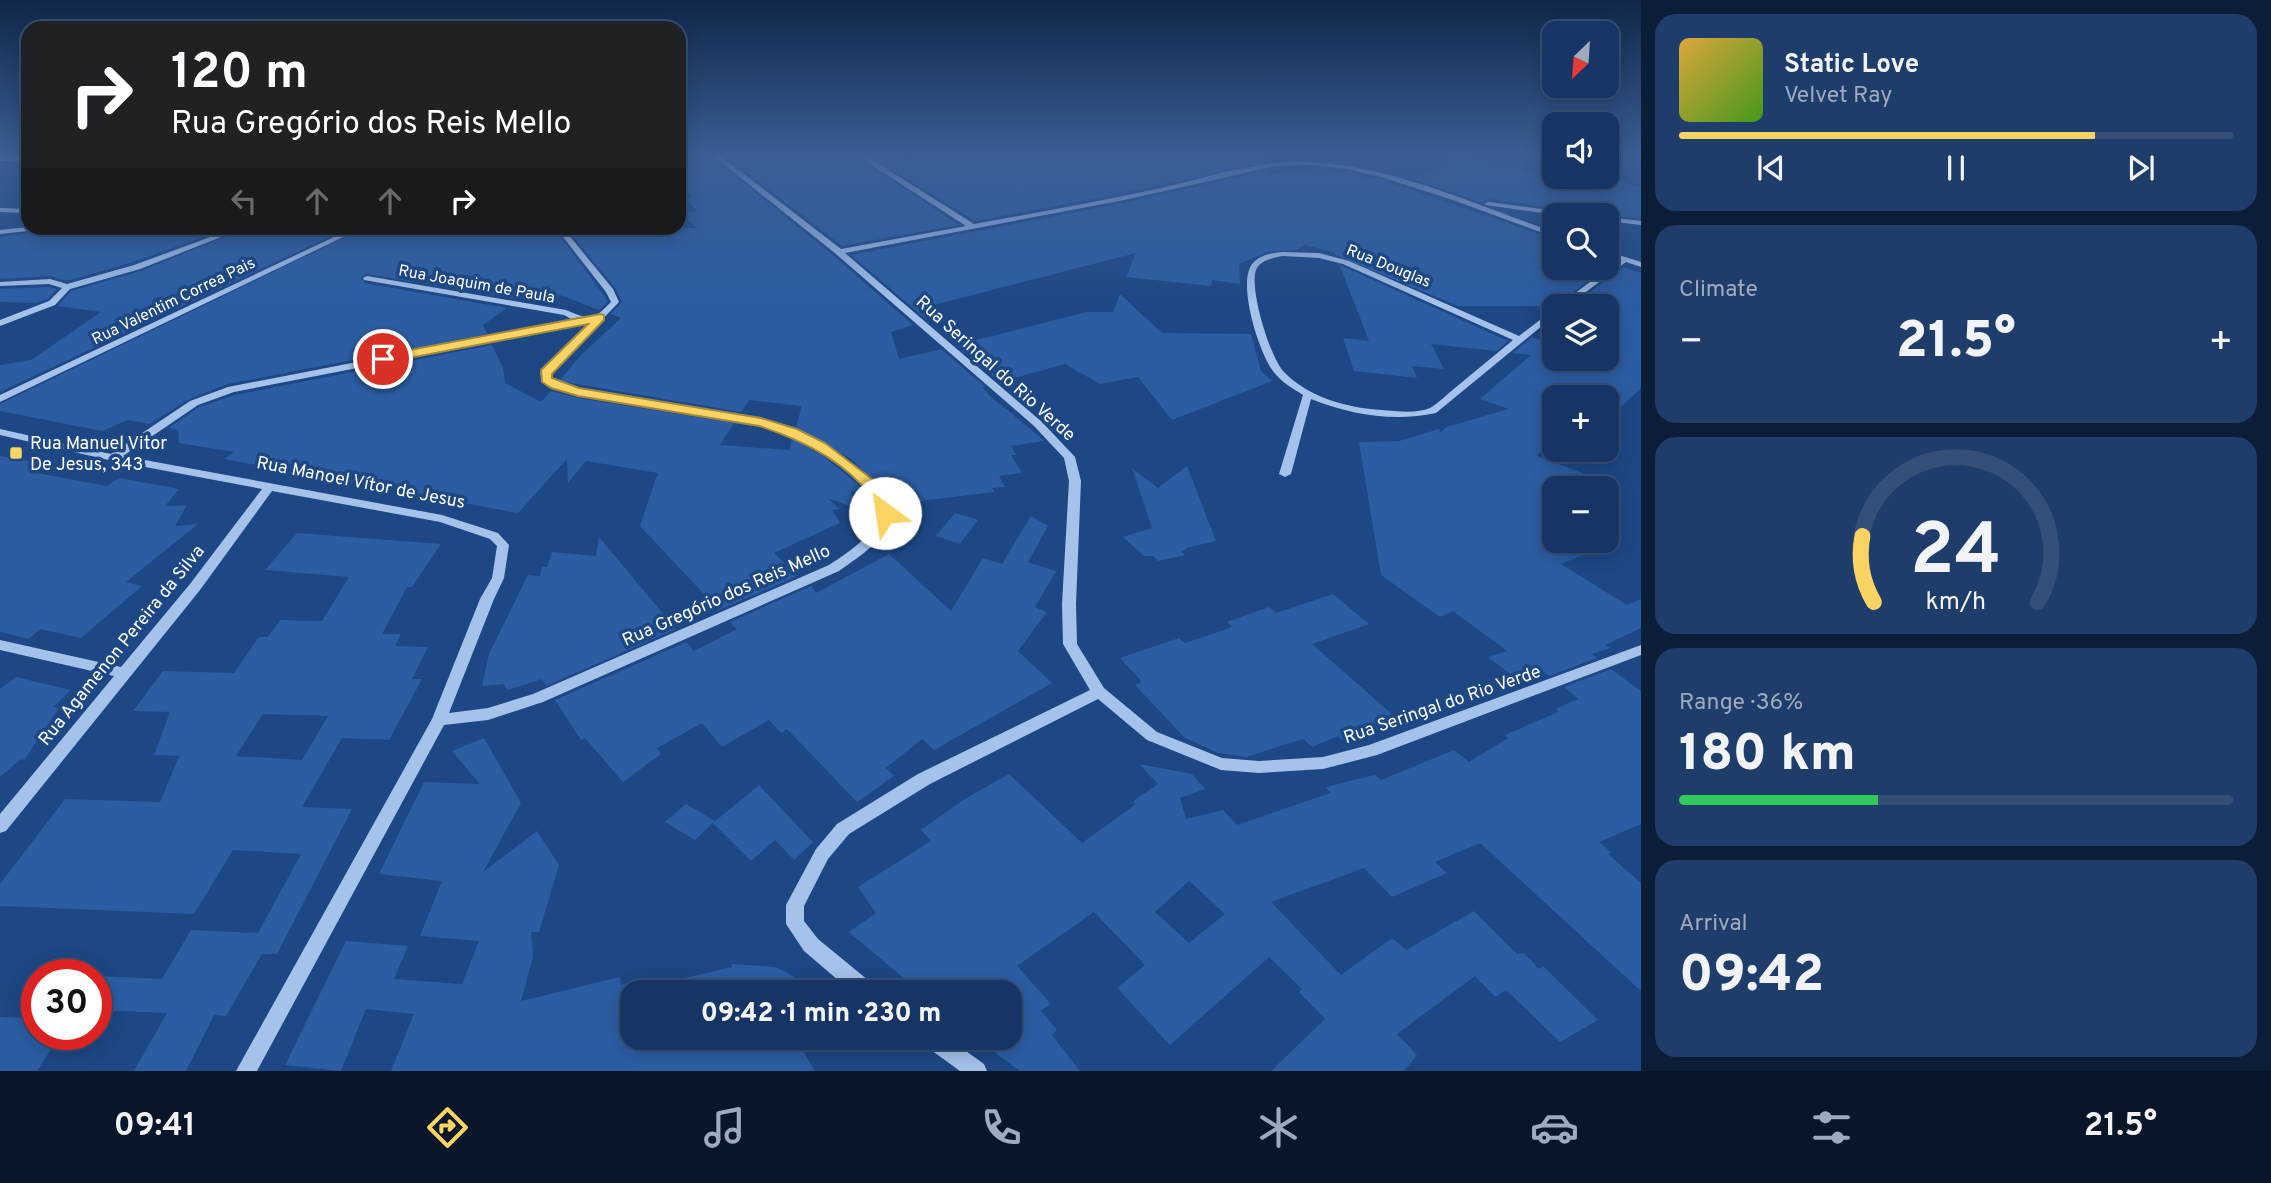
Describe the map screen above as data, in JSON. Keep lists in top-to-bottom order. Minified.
{"streets":{"street":["Rua Douglas","Rua Joaquim de Paula","Rua Valentim Correa Pais","Rua Seringal do Rio Verde","Rua Manoel Vítor de Jesus","Rua Gregório dos Reis Mello","Rua Agamenon Pereira da Silva"]},"crossings":[["Rua Manoel Vítor de Jesus","Rua Gregório dos Reis Mello"],["Rua Manoel Vítor de Jesus","Rua Agamenon Pereira da Silva"]],"places":{"transit":["Rua Manuel Vitor De Jesus, 343"]},"north":"bottom left","page":{"map_buttons":["+","−"],"turn":["120 m","Rua Gregório dos Reis Mello"],"song":["Static Love","Velvet Ray"],"tile":["Climate",["Range · 36%","180 km"],["Arrival","09:42"]],"heat":["−","21.5°","+"],"limit":"30","trip":"09:42 · 1 min · 230 m","tabs":["09:41","21.5°"],"gauge":["24","km/h"]}}
